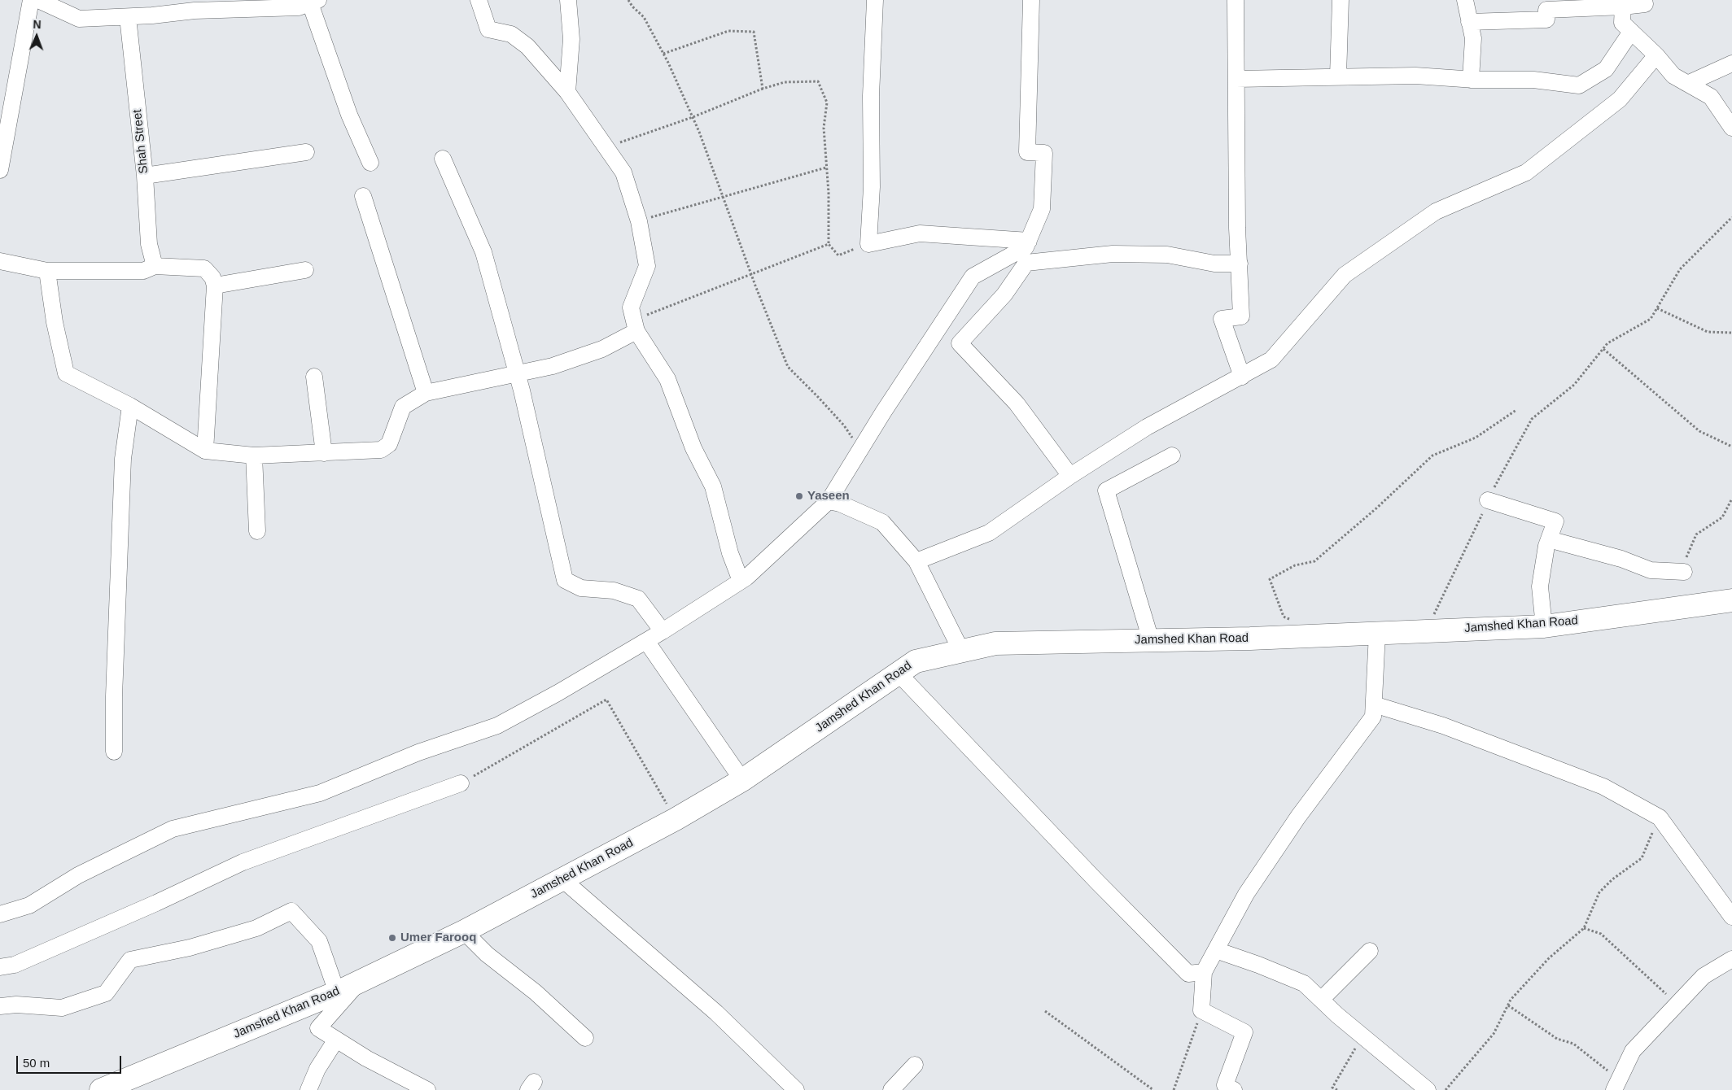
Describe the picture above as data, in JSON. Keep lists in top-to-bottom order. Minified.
{"streets":{"street":["Shah Street","Jamshed Khan Road"]},"places":["Yaseen","Umer Farooq"],"scale_bar":"50 m","north":"top"}
